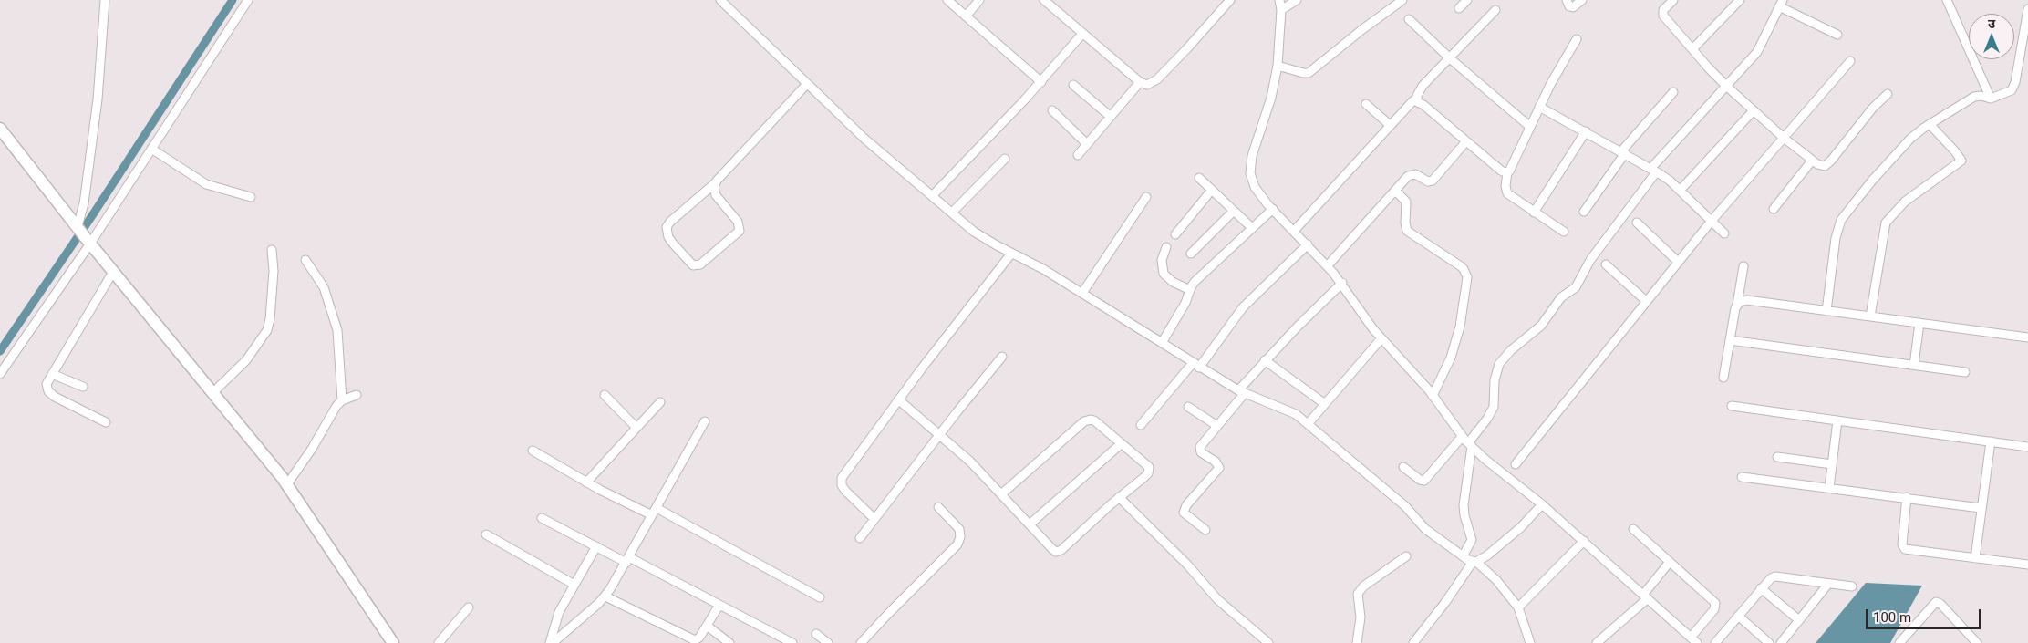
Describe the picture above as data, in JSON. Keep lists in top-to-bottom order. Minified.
{"scale_bar":"100 m","north":"top"}
